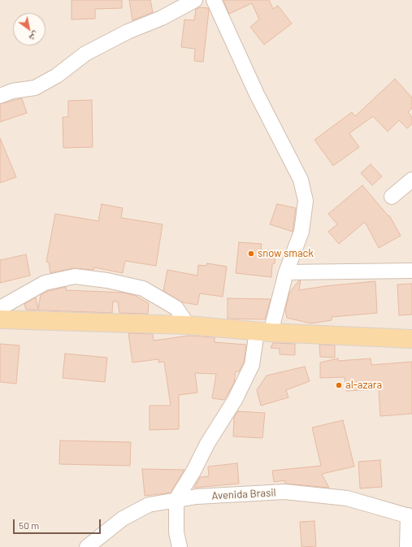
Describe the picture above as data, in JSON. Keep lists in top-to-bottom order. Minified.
{"streets":{"street":["Avenida Brasil"]},"places":["snow smack","al-azara"],"scale_bar":"50 m","north":"bottom right"}
